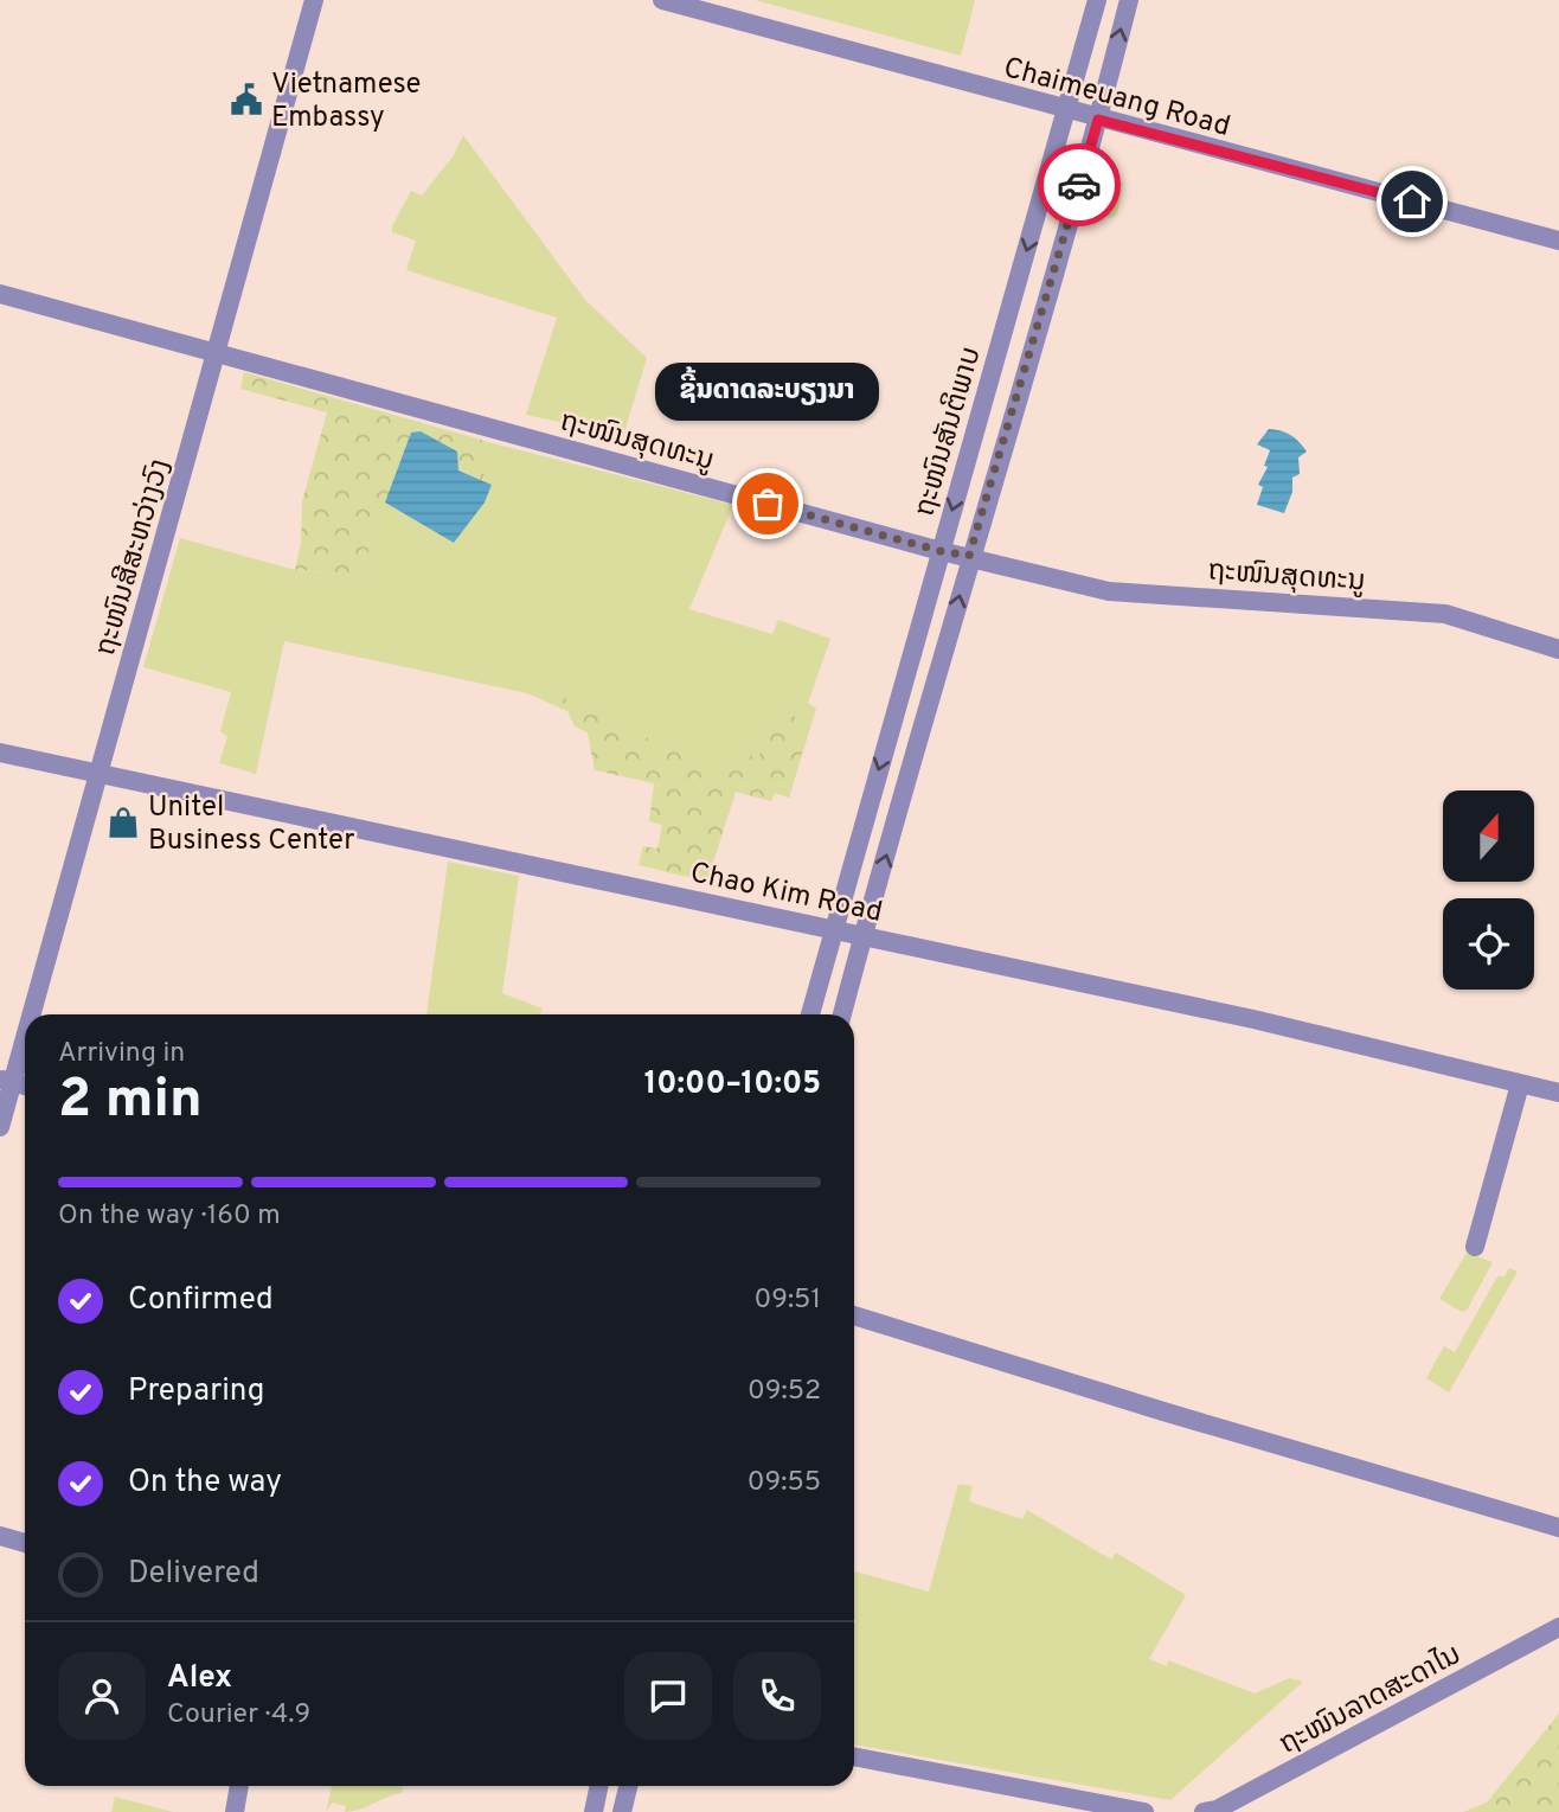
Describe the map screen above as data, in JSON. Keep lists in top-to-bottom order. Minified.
{"streets":{"street":["Chaimeuang Road","ຖະໜົນສັນຕິພາບ","ຖະໜົນສຸດທະນູ","ຖະໜົນສີສະຫວ່າງວົງ","Chao Kim Road","ຖະໜົນລາດສະດາໄນ"]},"crossings":[["Chaimeuang Road","ຖະໜົນສັນຕິພາບ"],["ຖະໜົນສັນຕິພາບ","ຖະໜົນສຸດທະນູ"],["ຖະໜົນສັນຕິພາບ","Chao Kim Road"],["ຖະໜົນສຸດທະນູ","ຖະໜົນສີສະຫວ່າງວົງ"],["ຖະໜົນສີສະຫວ່າງວົງ","Chao Kim Road"]],"places":{"public building":["Vietnamese Embassy"],"other":["ຊີ້ນດາດລະບຽງນາ"],"shop":["Unitel Business Center"]},"north":"top","page":{"bubble":"ຊີ້ນດາດລະບຽງນາ","heading":["2 min","Arriving in","10:00–10:05"],"panel":["Alex","Courier · 4.9"],"bar":"On the way · 160 m","list":[["Confirmed","09:51"],["Preparing","09:52"],["On the way","09:55"],"Delivered"]}}
